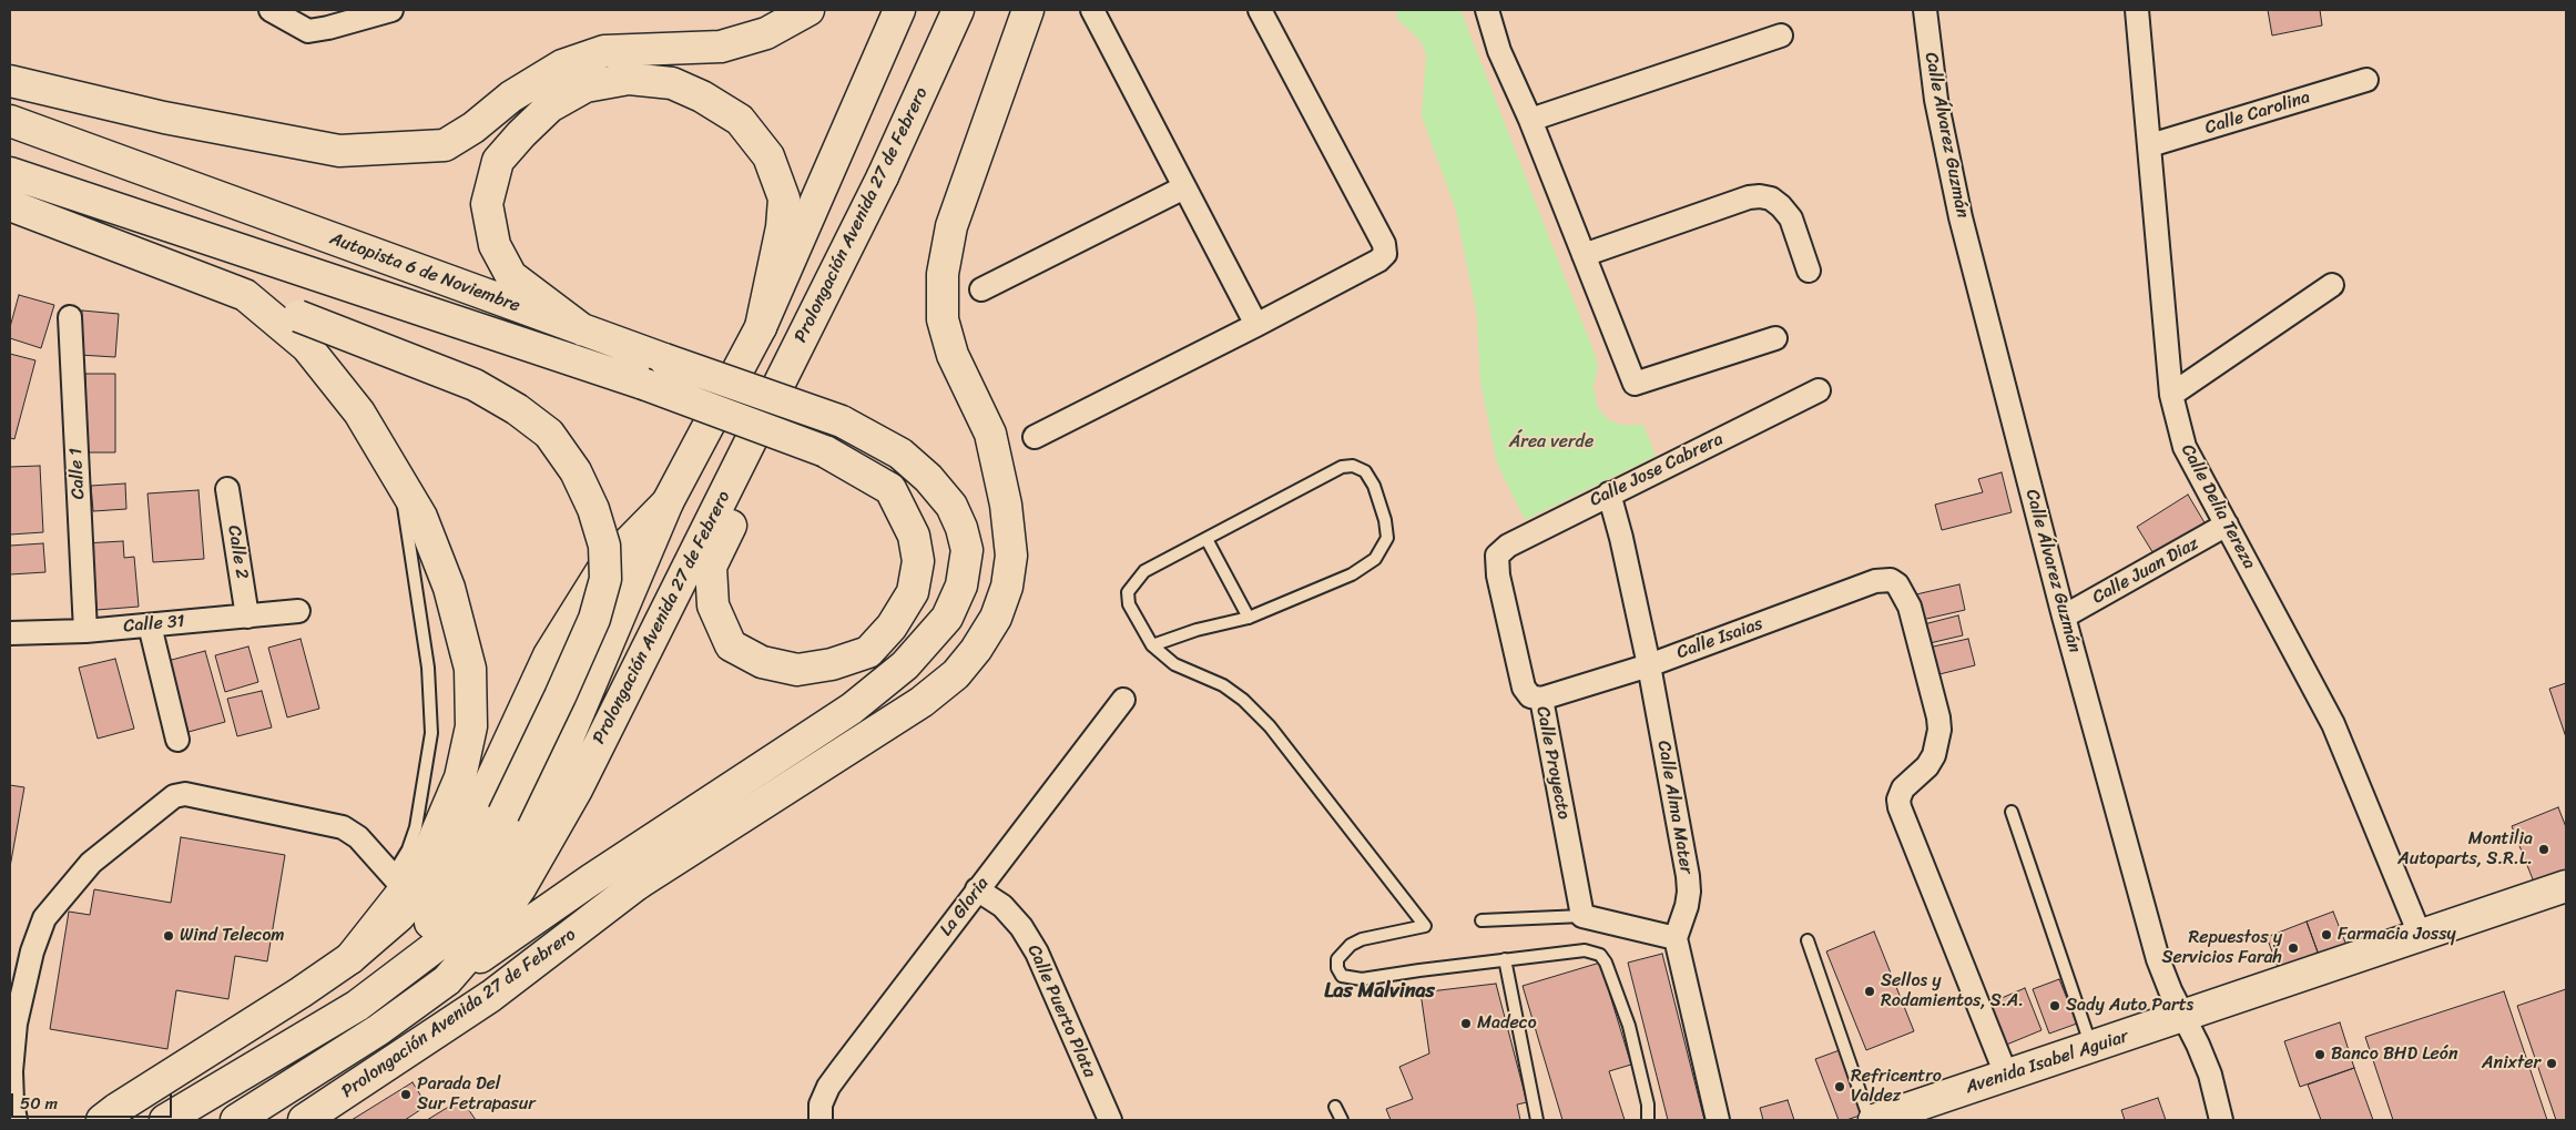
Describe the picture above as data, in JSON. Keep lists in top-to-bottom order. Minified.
{"streets":{"main road":["Prolongación Avenida 27 de Febrero","Autopista 6 de Noviembre","Avenida Isabel Aguiar"],"street":["Calle Carolina","Calle Álvarez Guzmán","Calle Jose Cabrera","Calle 1","Calle Delia Tereza","Calle 2","Calle Juan Diaz","Calle 31","Calle Isaias","Calle Proyecto","Calle Alma Mater","La Gloria","Calle Puerto Plata"]},"crossings":[["Calle Carolina","Calle Delia Tereza"],["Calle Álvarez Guzmán","Calle Juan Diaz"],["Calle Álvarez Guzmán","Avenida Isabel Aguiar"],["Prolongación Avenida 27 de Febrero","Autopista 6 de Noviembre"],["Calle Jose Cabrera","Calle Proyecto"],["Calle Jose Cabrera","Calle Alma Mater"],["Calle 1","Calle 31"],["Calle Delia Tereza","Calle Juan Diaz"],["Calle Delia Tereza","Avenida Isabel Aguiar"],["Calle 2","Calle 31"],["Calle Isaias","Calle Proyecto"],["Calle Isaias","Calle Alma Mater"],["Calle Isaias","Avenida Isabel Aguiar"],["La Gloria","Calle Puerto Plata"]],"districts":["Las Malvinas"],"parks":["Área verde"],"places":["Montilia Autoparts, S.R.L.","Farmacia Jossy","Wind Telecom","Repuestos y Servicios Farah","Sellos y Rodamientos, S.A.","Sady Auto Parts","Madeco","Banco BHD León","Anixter","Refricentro Valdez","Parada Del Sur Fetrapasur"],"scale_bar":"50 m"}
